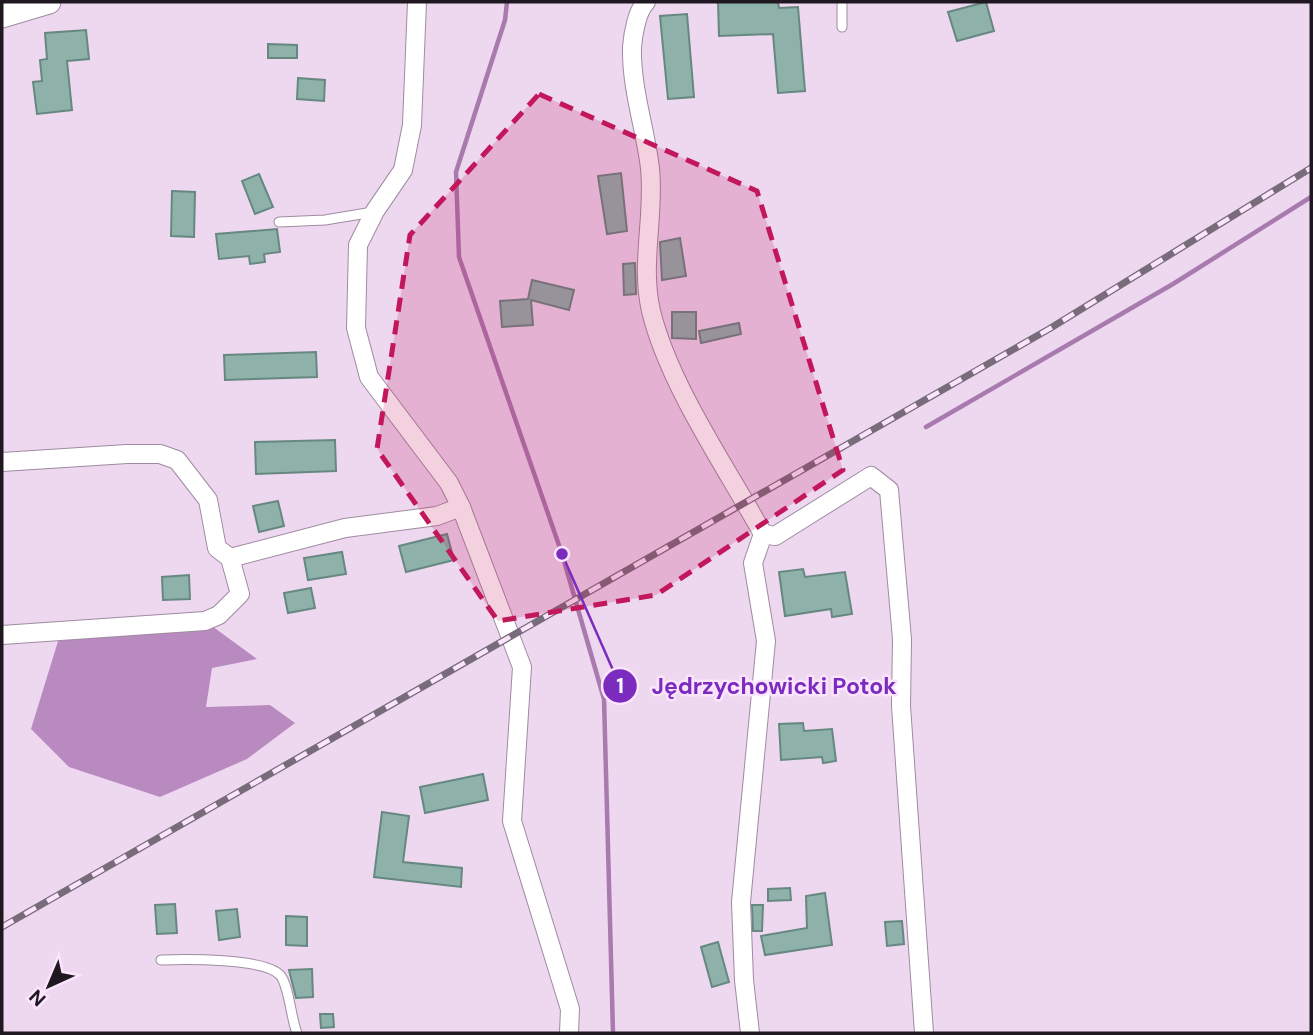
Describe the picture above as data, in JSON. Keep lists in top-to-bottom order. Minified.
{"places":["Jędrzychowicki Potok"],"north":"bottom left"}
